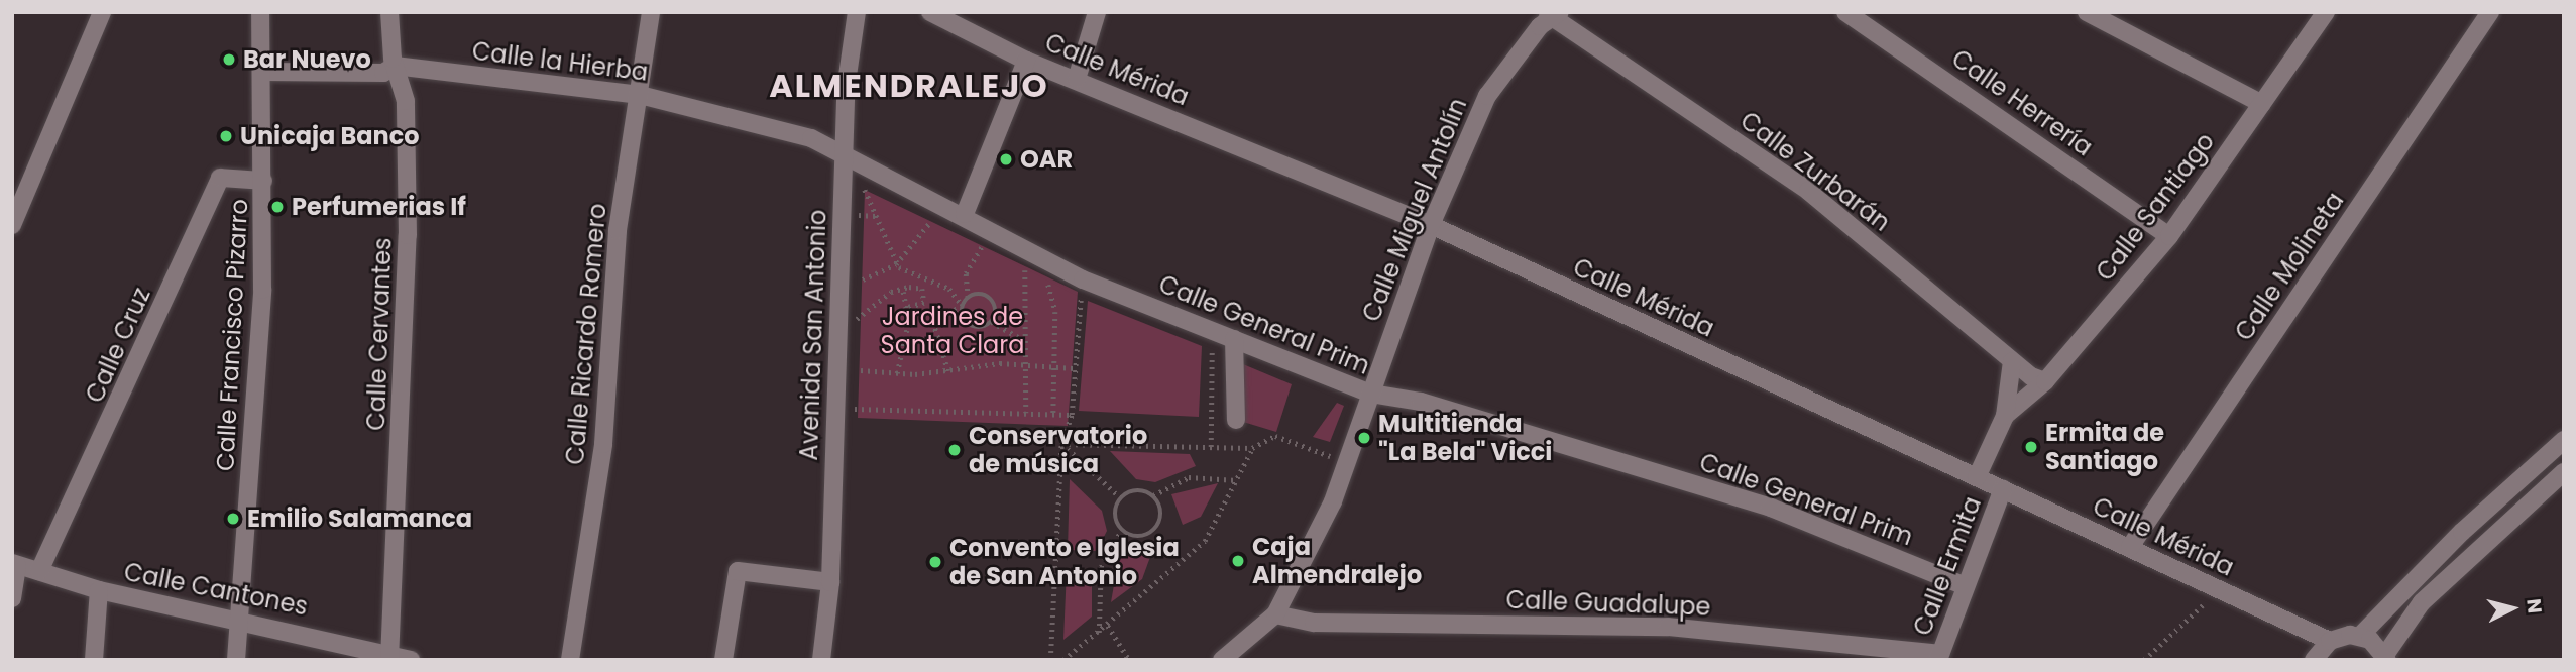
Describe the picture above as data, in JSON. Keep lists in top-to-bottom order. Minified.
{"streets":{"street":["Calle la Hierba","Calle Mérida","Calle Herrería","Calle Zurbarán","Calle Santiago","Calle Miguel Antolín","Calle Molineta","Calle General Prim","Calle Cervantes","Calle Ricardo Romero","Calle Francisco Pizarro","Avenida San Antonio","Calle Cruz","Calle Ermita","Calle Cantones","Calle Guadalupe"]},"crossings":[["Calle la Hierba","Calle General Prim"],["Calle la Hierba","Calle Cervantes"],["Calle la Hierba","Calle Ricardo Romero"],["Calle la Hierba","Calle Francisco Pizarro"],["Calle la Hierba","Avenida San Antonio"],["Calle Mérida","Calle Santiago"],["Calle Mérida","Calle Miguel Antolín"],["Calle Mérida","Calle Molineta"],["Calle Mérida","Calle Ermita"],["Calle Herrería","Calle Santiago"],["Calle Zurbarán","Calle Santiago"],["Calle Zurbarán","Calle Miguel Antolín"],["Calle Miguel Antolín","Calle General Prim"],["Calle Miguel Antolín","Calle Guadalupe"],["Calle General Prim","Avenida San Antonio"],["Calle General Prim","Calle Ermita"],["Calle Cervantes","Calle Cantones"],["Calle Francisco Pizarro","Calle Cruz"],["Calle Francisco Pizarro","Calle Cantones"],["Calle Cruz","Calle Cantones"],["Calle Ermita","Calle Guadalupe"]],"districts":["ALMENDRALEJO"],"parks":["Jardines de Santa Clara"],"places":["Bar Nuevo","Unicaja Banco","OAR","Perfumerias If","Multitienda \"La Bela\" Vicci","Ermita de Santiago","Conservatorio de música","Emilio Salamanca","Caja Almendralejo","Convento e Iglesia de San Antonio"],"north":"right"}
